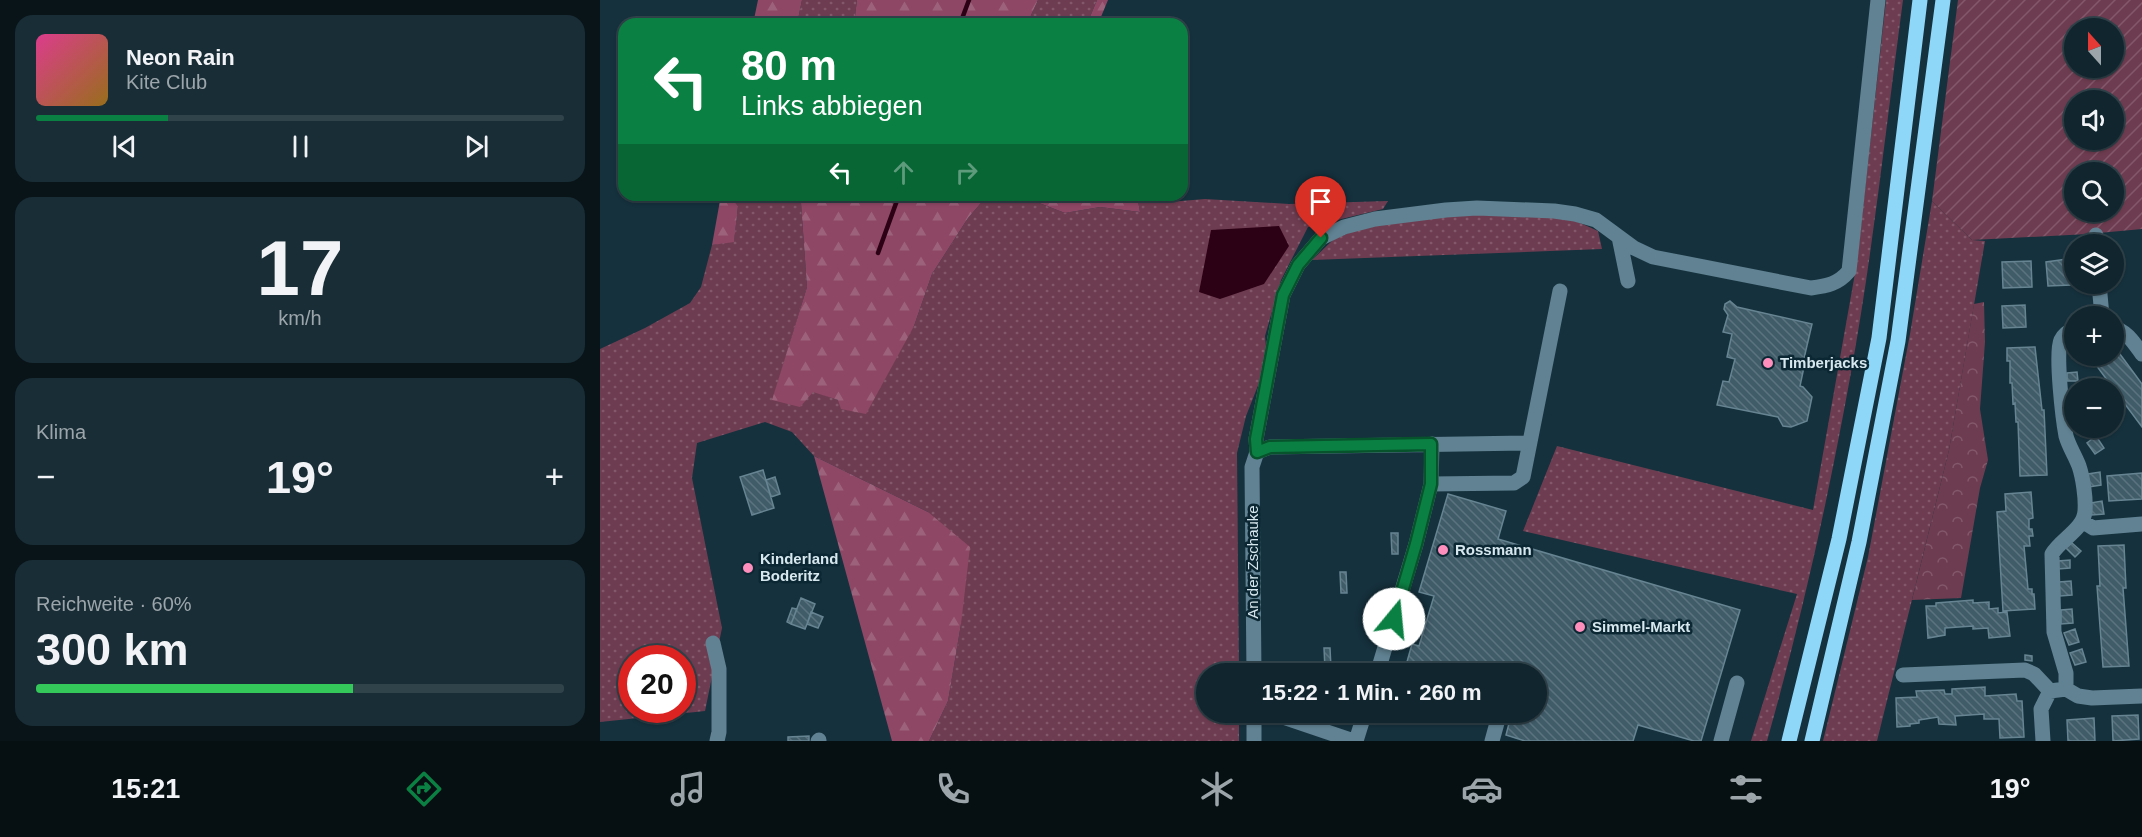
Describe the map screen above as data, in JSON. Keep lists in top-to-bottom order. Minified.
{"streets":{"street":["An der Zschauke"]},"places":["Timberjacks","Rossmann","Kinderland Boderitz","Simmel-Markt"],"north":"top","page":{"map_buttons":["+","−"],"turn":["80 m","Links abbiegen"],"song":["Neon Rain","Kite Club"],"tile":[["17","km/h"],"Klima",["Reichweite · 60%","300 km"]],"heat":["−","19°","+"],"limit":"20","trip":"15:22 · 1 Min. · 260 m","tabs":["15:21","19°"]}}
